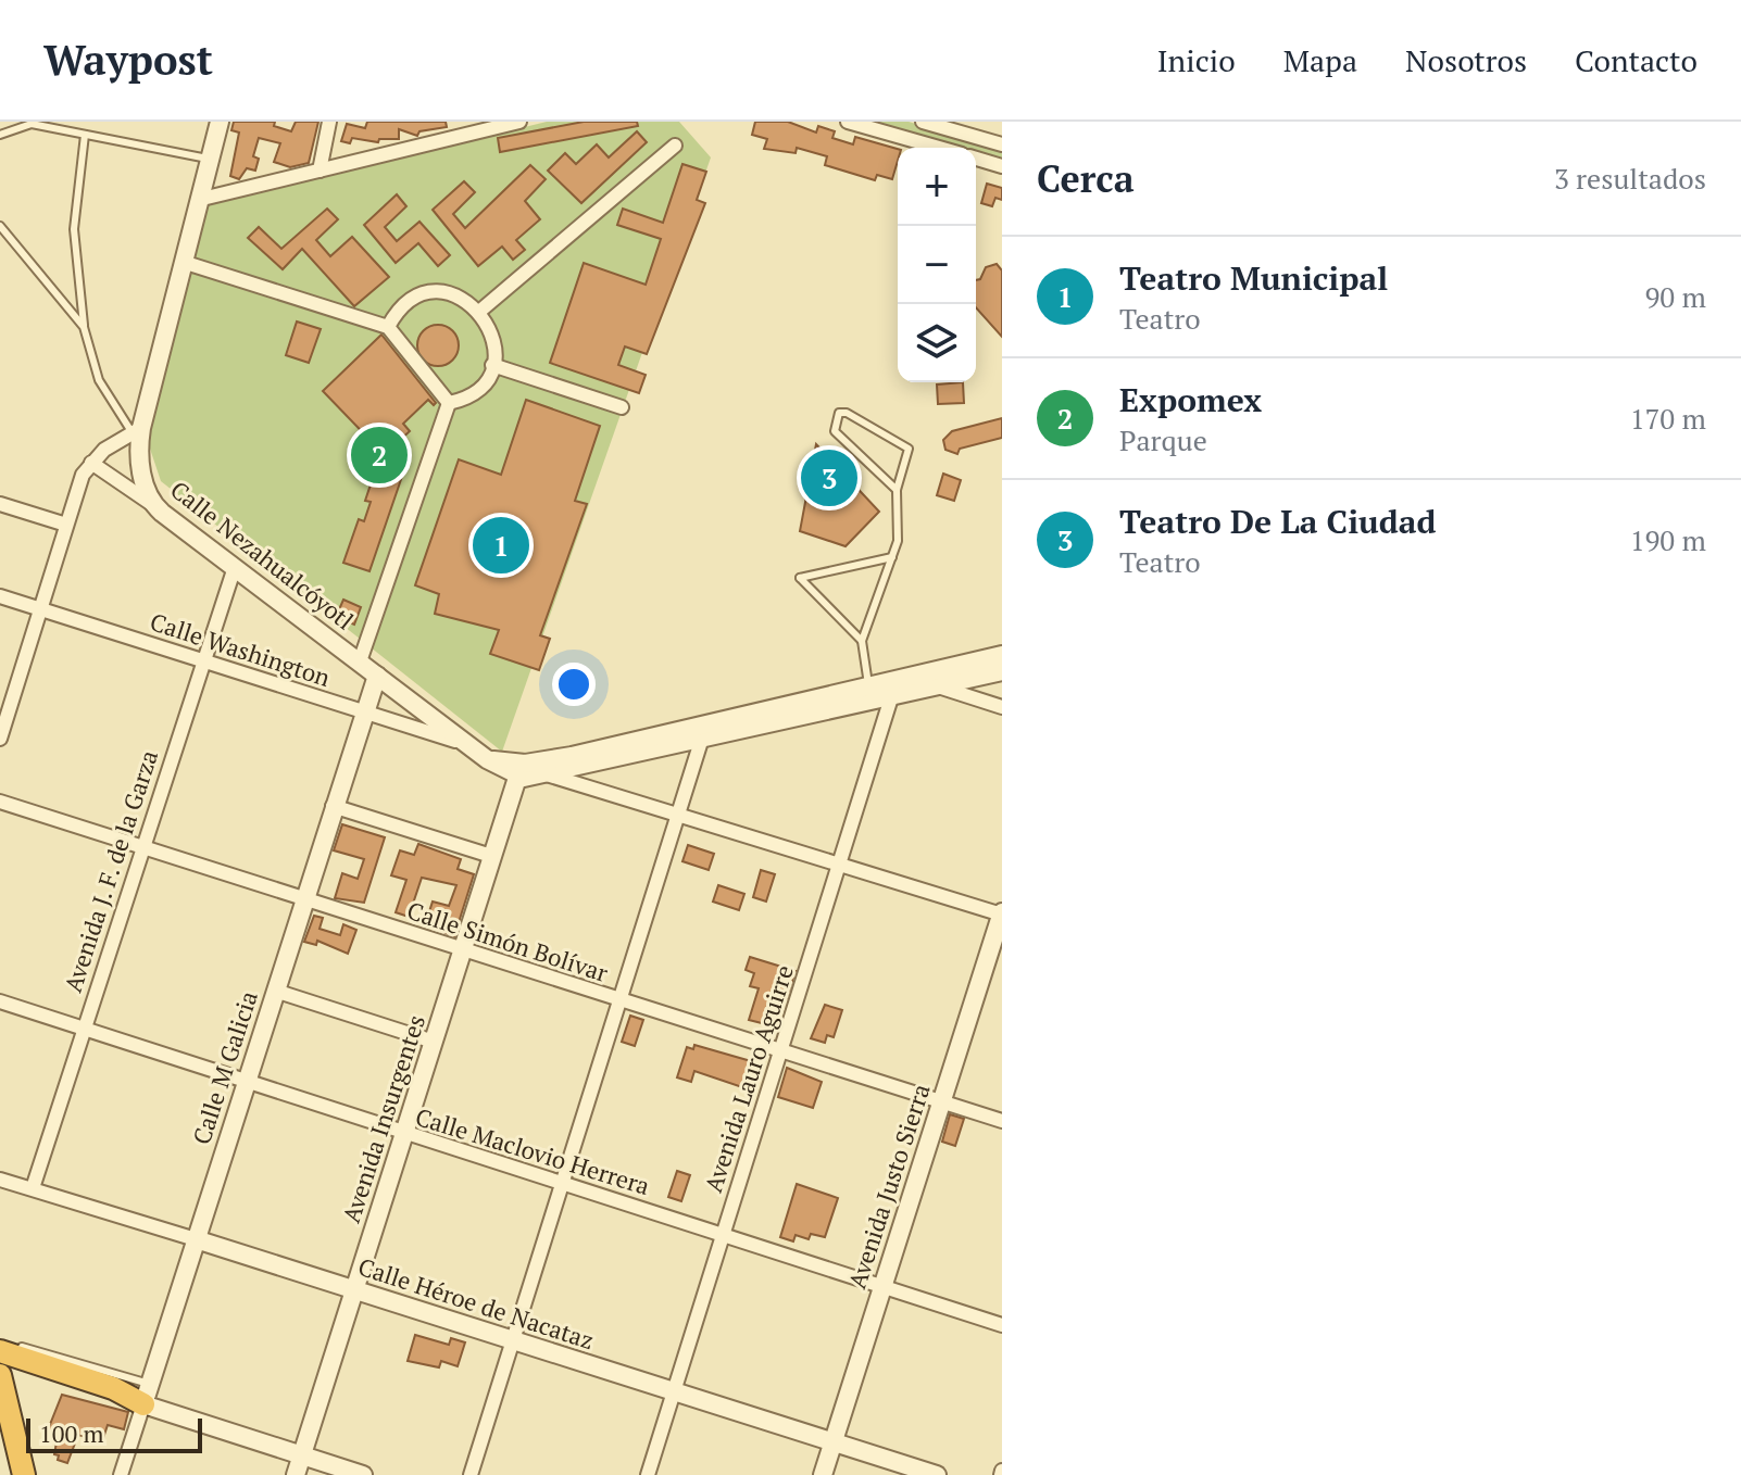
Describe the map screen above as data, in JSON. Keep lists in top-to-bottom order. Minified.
{"streets":{"street":["Calle Nezahualcóyotl","Calle Washington","Avenida J. F. de la Garza","Calle Simón Bolívar","Calle M Galicia","Avenida Lauro Aguirre","Avenida Insurgentes","Calle Maclovio Herrera","Avenida Justo Sierra","Calle Héroe de Nacataz"]},"crossings":[["Calle Nezahualcóyotl","Calle Washington"],["Calle Nezahualcóyotl","Avenida J. F. de la Garza"],["Calle Nezahualcóyotl","Calle M Galicia"],["Calle Nezahualcóyotl","Avenida Insurgentes"],["Calle Washington","Avenida J. F. de la Garza"],["Calle Washington","Calle M Galicia"],["Avenida J. F. de la Garza","Calle Simón Bolívar"],["Avenida J. F. de la Garza","Calle Maclovio Herrera"],["Avenida J. F. de la Garza","Calle Héroe de Nacataz"],["Calle Simón Bolívar","Calle M Galicia"],["Calle Simón Bolívar","Avenida Lauro Aguirre"],["Calle Simón Bolívar","Avenida Insurgentes"],["Calle Simón Bolívar","Avenida Justo Sierra"],["Calle M Galicia","Calle Maclovio Herrera"],["Calle M Galicia","Calle Héroe de Nacataz"],["Avenida Lauro Aguirre","Calle Maclovio Herrera"],["Avenida Lauro Aguirre","Calle Héroe de Nacataz"],["Avenida Insurgentes","Calle Maclovio Herrera"],["Avenida Insurgentes","Calle Héroe de Nacataz"],["Calle Maclovio Herrera","Avenida Justo Sierra"],["Avenida Justo Sierra","Calle Héroe de Nacataz"]],"scale_bar":"100 m","page":{"header":"Waypost","nav":["Inicio","Mapa","Nosotros","Contacto"],"heading":["Cerca","3 resultados"],"map_buttons":["+","−"],"list":[{"mark":"1","name":"Teatro Municipal","note":"Teatro","value":"90 m"},{"mark":"2","name":"Expomex","note":"Parque","value":"170 m"},{"mark":"3","name":"Teatro De La Ciudad","note":"Teatro","value":"190 m"}],"pins":["2","3","1"],"scale":"100 m"}}
